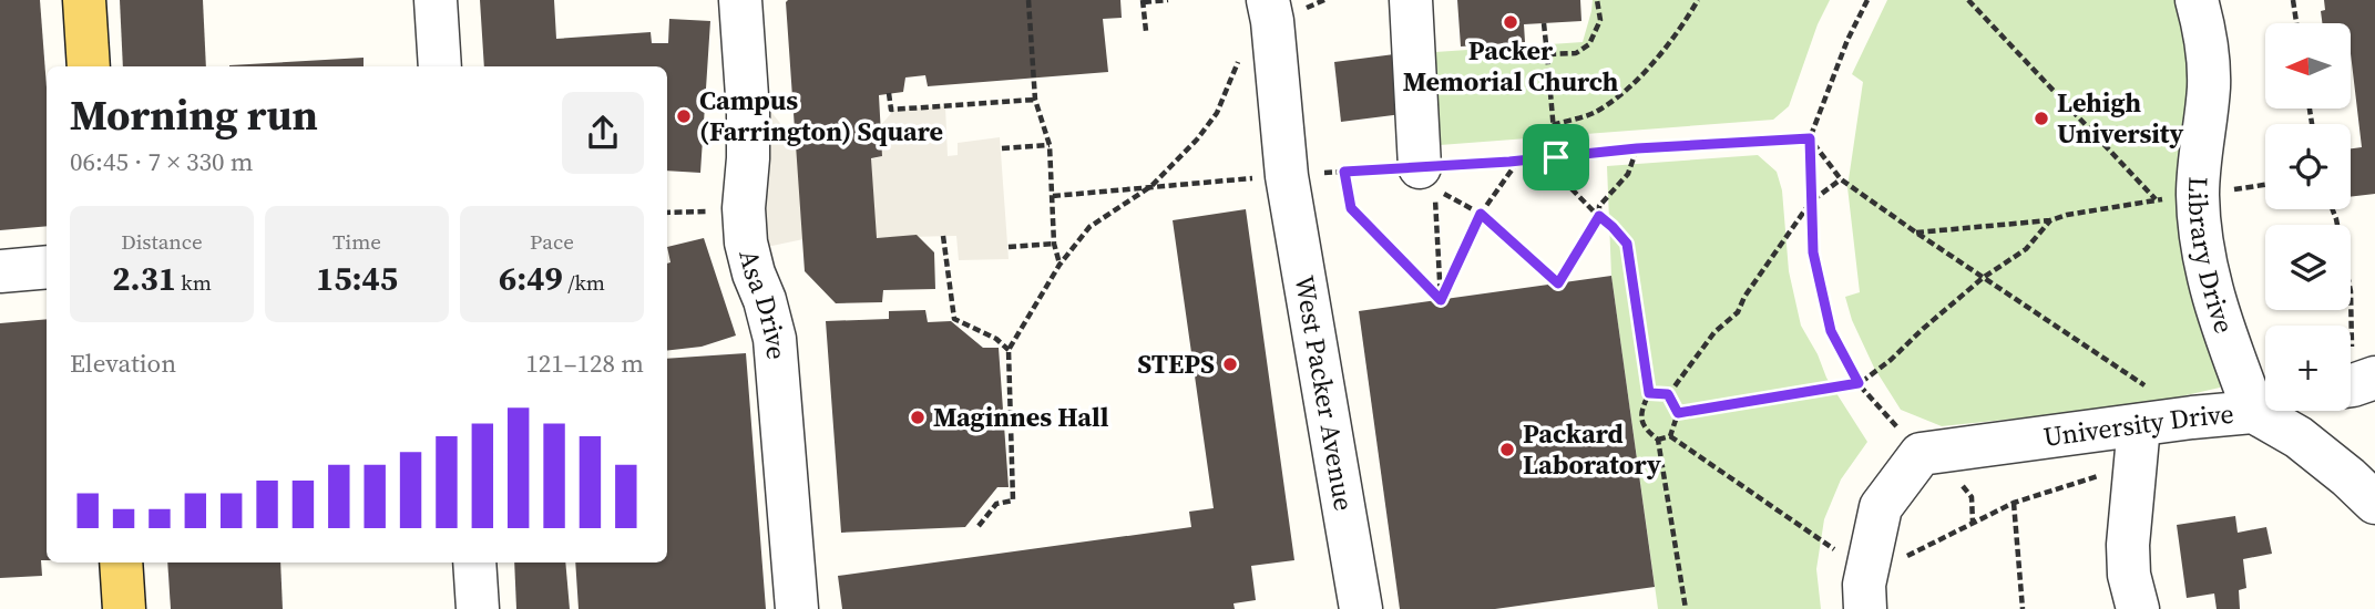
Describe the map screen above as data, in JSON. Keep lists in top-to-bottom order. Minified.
{"streets":{"street":["Library Drive","Asa Drive","West Packer Avenue","University Drive"]},"places":["Packer Memorial Church","Campus (Farrington) Square","Lehigh University","STEPS","Maginnes Hall","Packard Laboratory"],"north":"left","page":{"map_buttons":"+","heading":["Morning run","06:45 · 7 × 330 m"],"stats":[["Distance","2.31 km"],["Time","15:45"],["Pace","6:49 /km"]],"chart":["Elevation","121–128 m"]}}
